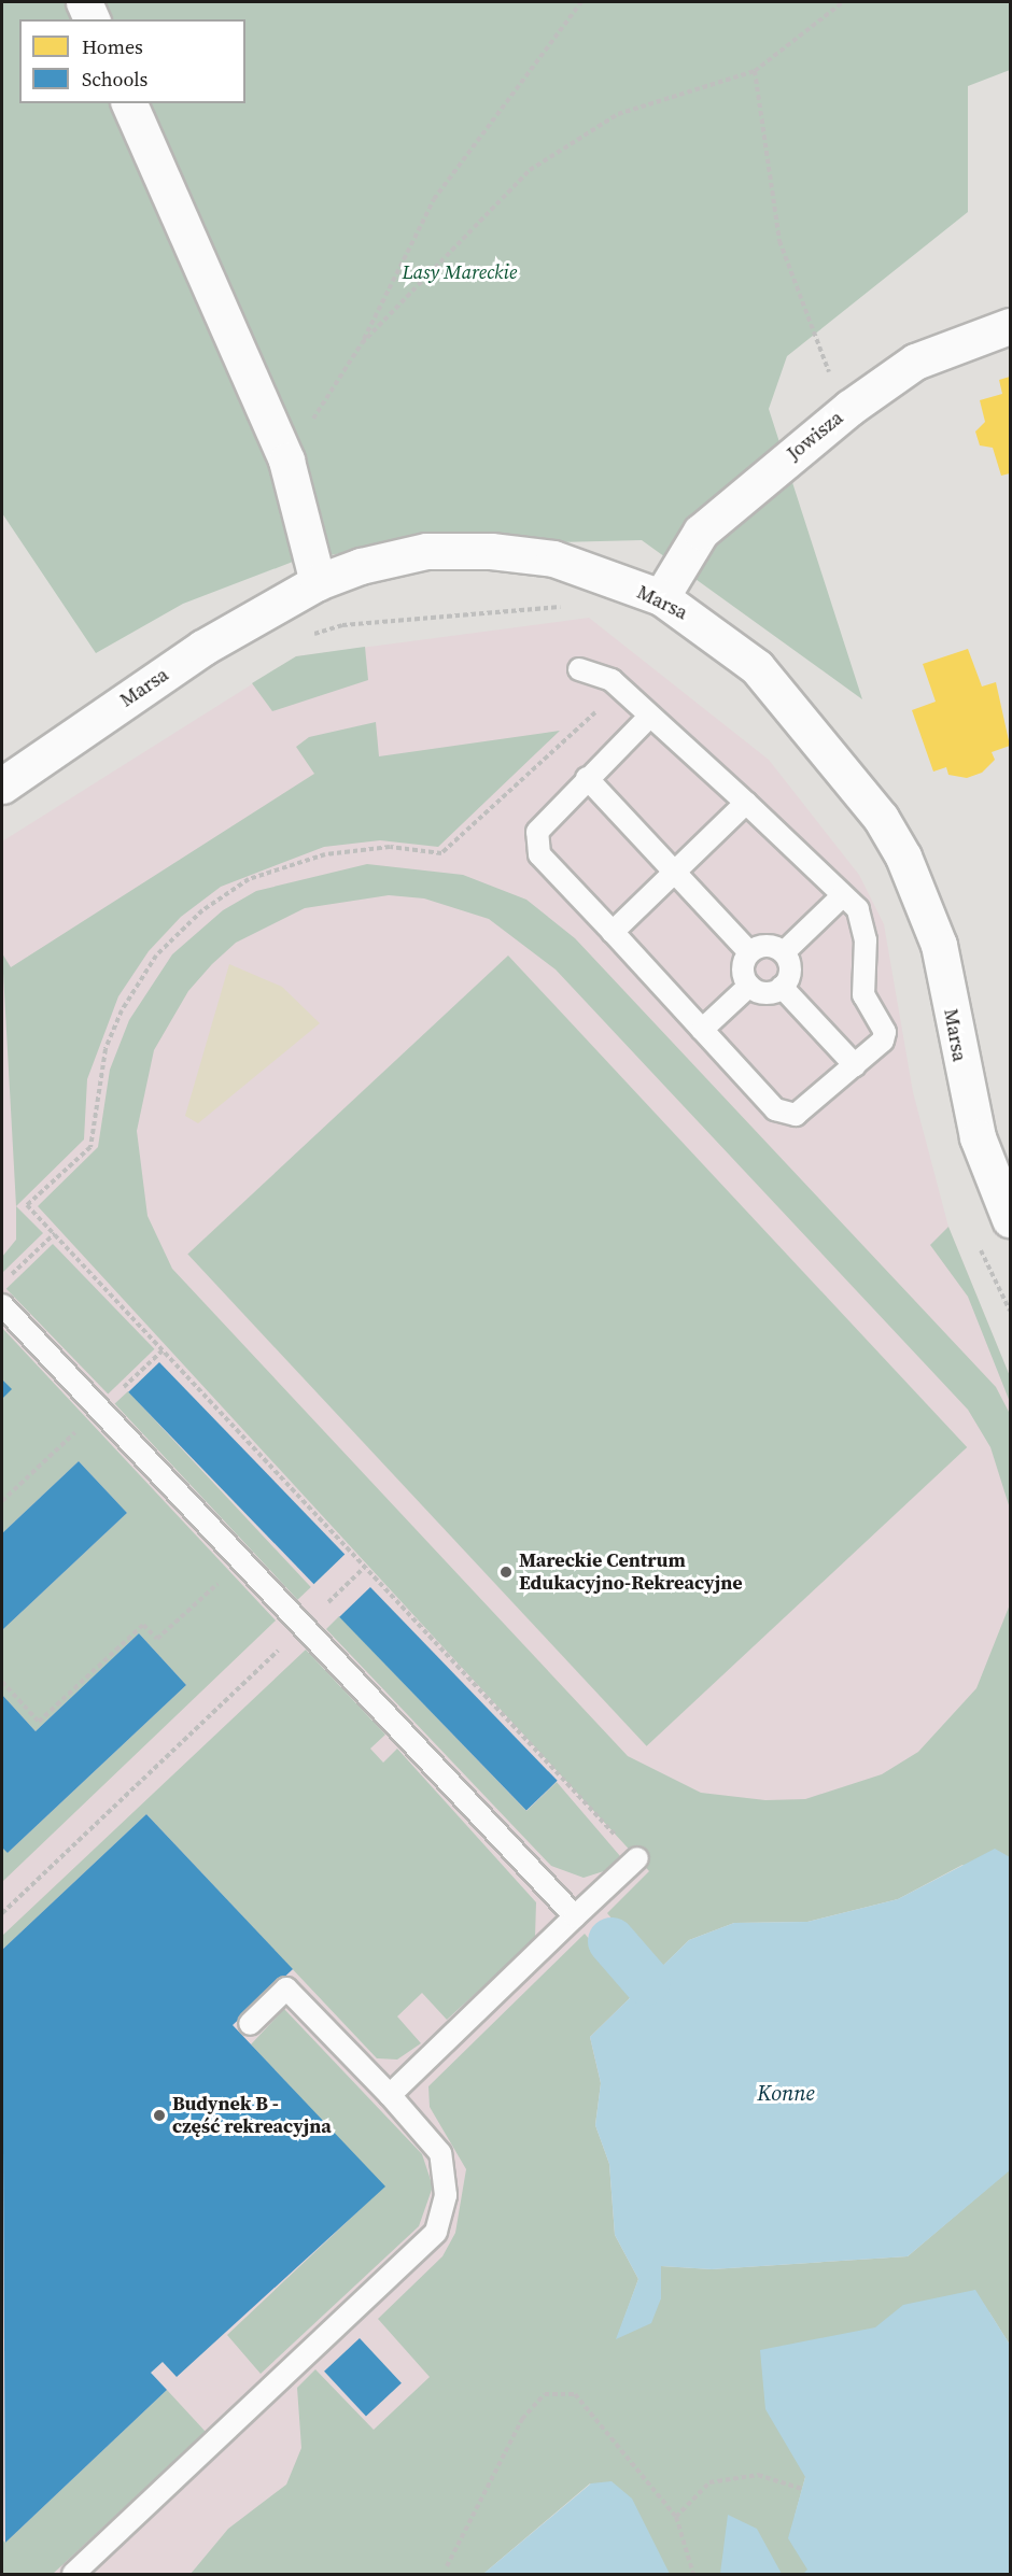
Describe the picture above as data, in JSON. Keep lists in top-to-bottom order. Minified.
{"streets":{"street":["Jowisza","Marsa"]},"crossings":[["Jowisza","Marsa"]],"water":["Konne"],"parks":["Lasy Mareckie"],"places":["Mareckie Centrum Edukacyjno-Rekreacyjne","Budynek B - część rekreacyjna"],"legend":["Homes","Schools"]}
